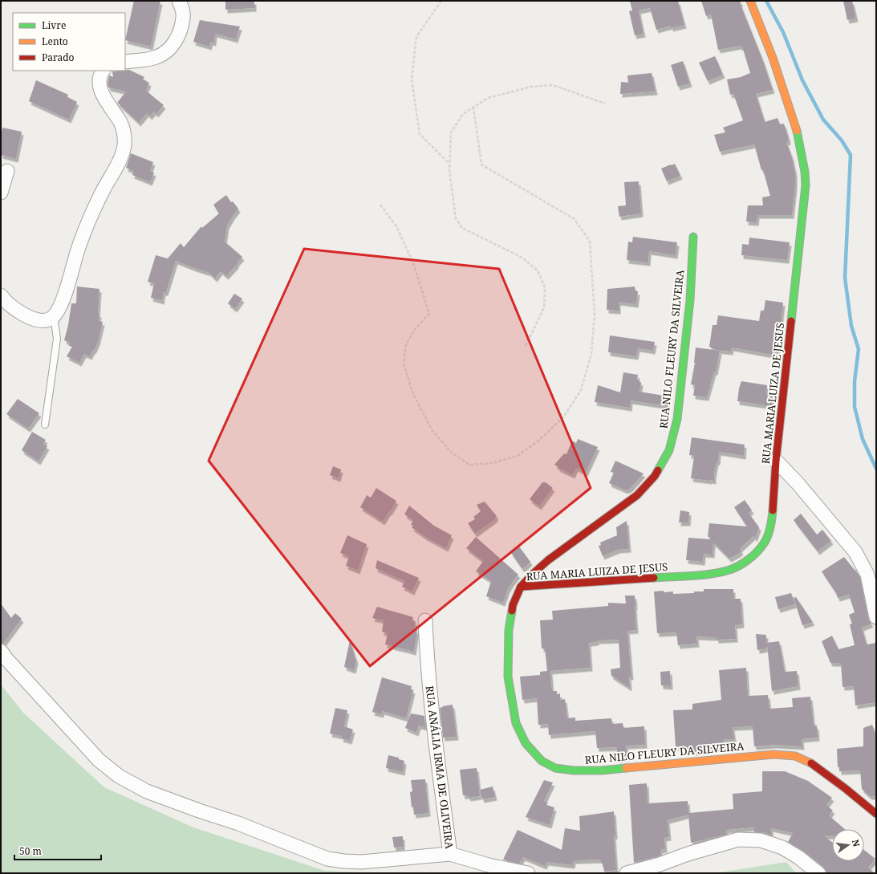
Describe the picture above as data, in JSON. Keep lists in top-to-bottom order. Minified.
{"streets":{"street":["RUA NILO FLEURY DA SILVEIRA","RUA MARIA LUIZA DE JESUS","RUA ANÁLIA IRMA DE OLIVEIRA"]},"crossings":[["RUA NILO FLEURY DA SILVEIRA","RUA MARIA LUIZA DE JESUS"]],"legend":["Livre","Lento","Parado"],"scale_bar":"50 m","north":"right"}
